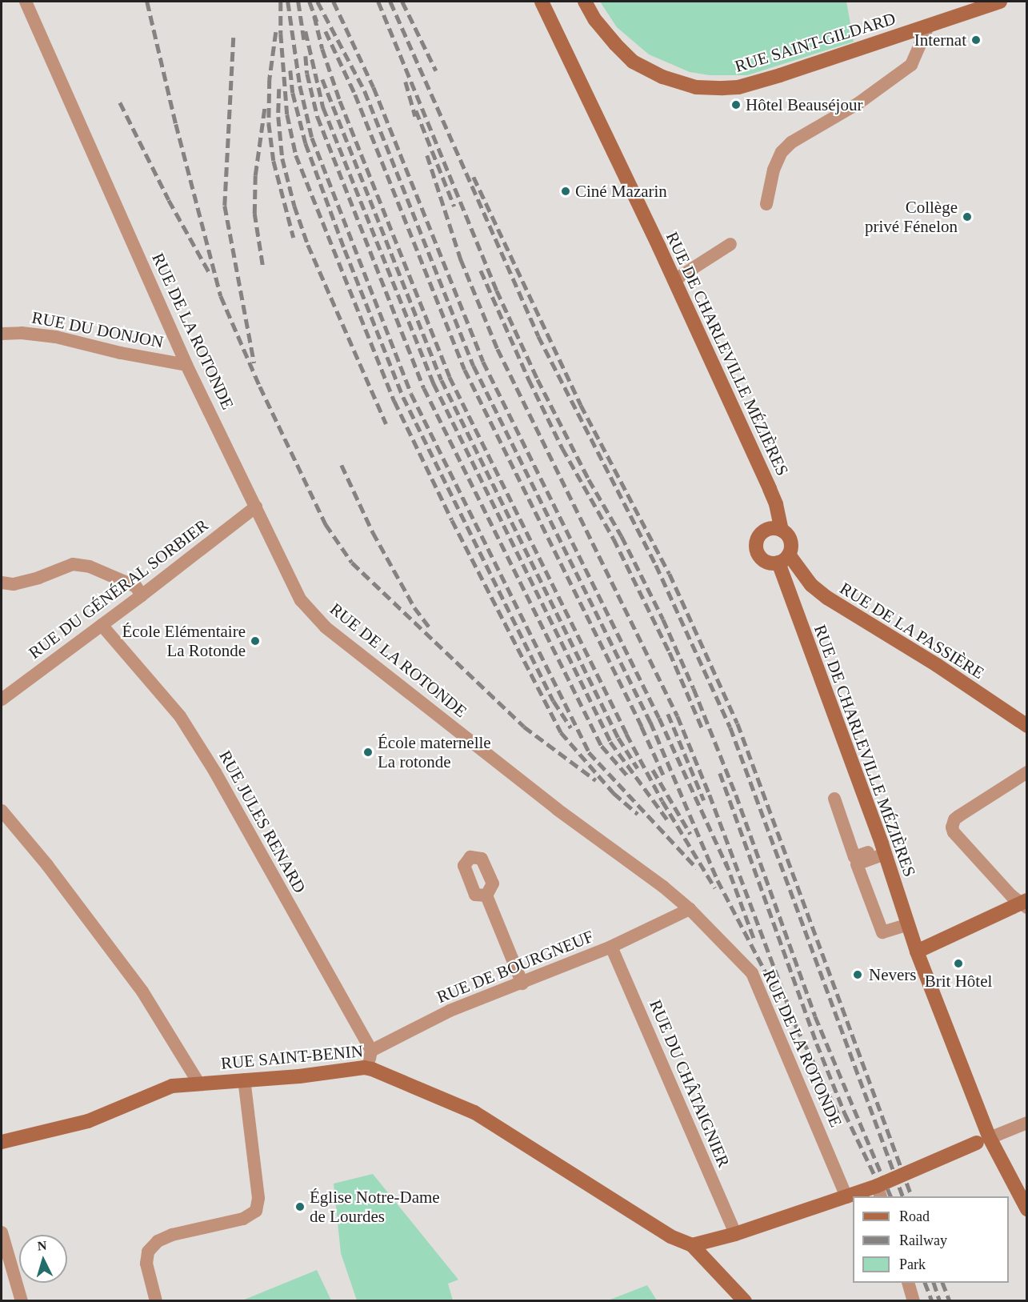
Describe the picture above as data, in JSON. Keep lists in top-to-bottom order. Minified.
{"streets":{"main road":["RUE SAINT-GILDARD","RUE DE CHARLEVILLE MÉZIÈRES","RUE DE LA PASSIÈRE","RUE SAINT-BENIN"],"street":["RUE DU DONJON","RUE DE LA ROTONDE","RUE DU GÉNÉRAL SORBIER","RUE JULES RENARD","RUE DE BOURGNEUF","RUE DU CHÂTAIGNIER"]},"crossings":[["RUE DU DONJON","RUE DE LA ROTONDE"],["RUE DE LA ROTONDE","RUE DU GÉNÉRAL SORBIER"],["RUE DE LA ROTONDE","RUE DE BOURGNEUF"],["RUE DE CHARLEVILLE MÉZIÈRES","RUE DE LA PASSIÈRE"],["RUE DU GÉNÉRAL SORBIER","RUE JULES RENARD"],["RUE JULES RENARD","RUE DE BOURGNEUF"],["RUE DE BOURGNEUF","RUE DU CHÂTAIGNIER"]],"places":["Internat","Hôtel Beauséjour","Ciné Mazarin","Collège privé Fénelon","École Elémentaire La Rotonde","École maternelle La rotonde","Brit Hôtel","Nevers","Église Notre-Dame de Lourdes"],"legend":["Road","Railway","Park"],"north":"top"}
